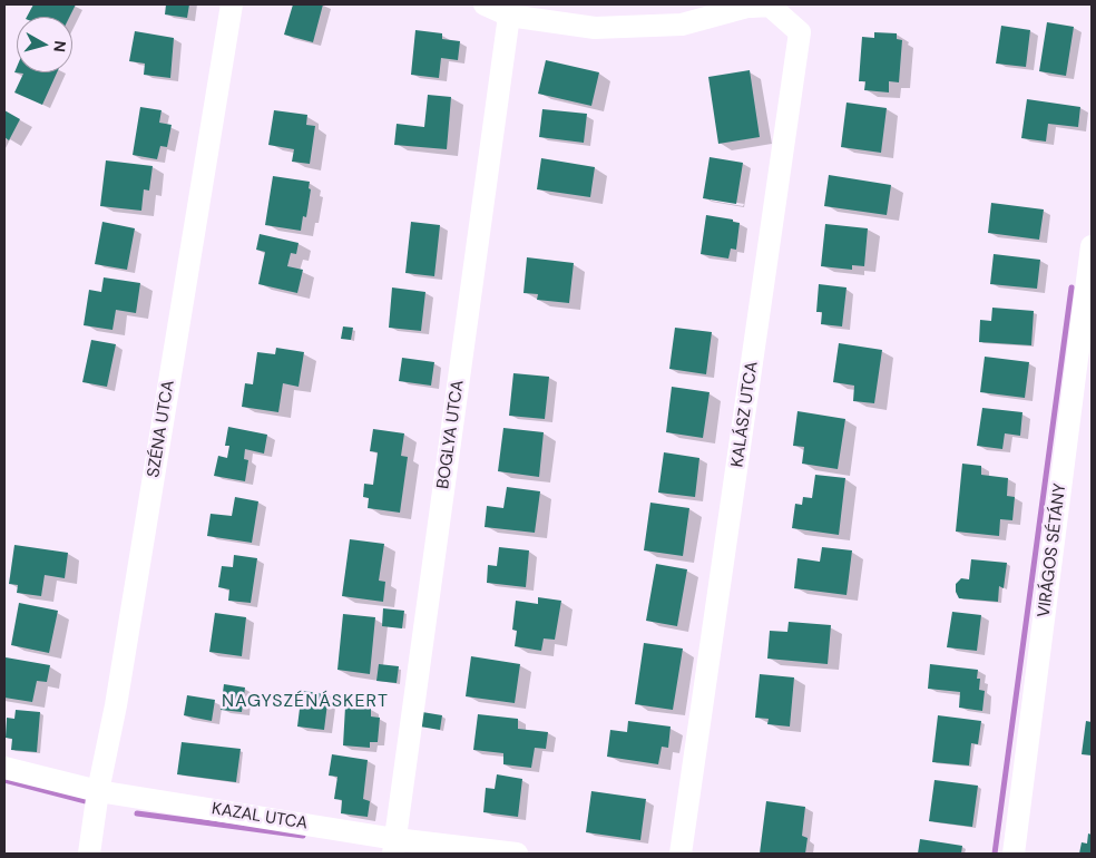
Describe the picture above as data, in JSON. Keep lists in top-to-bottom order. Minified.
{"streets":{"street":["KALÁSZ UTCA","SZÉNA UTCA","BOGLYA UTCA","VIRÁGOS SÉTÁNY","KAZAL UTCA"]},"crossings":[["SZÉNA UTCA","KAZAL UTCA"],["BOGLYA UTCA","KAZAL UTCA"]],"districts":["NAGYSZÉNÁSKERT"],"north":"right"}
